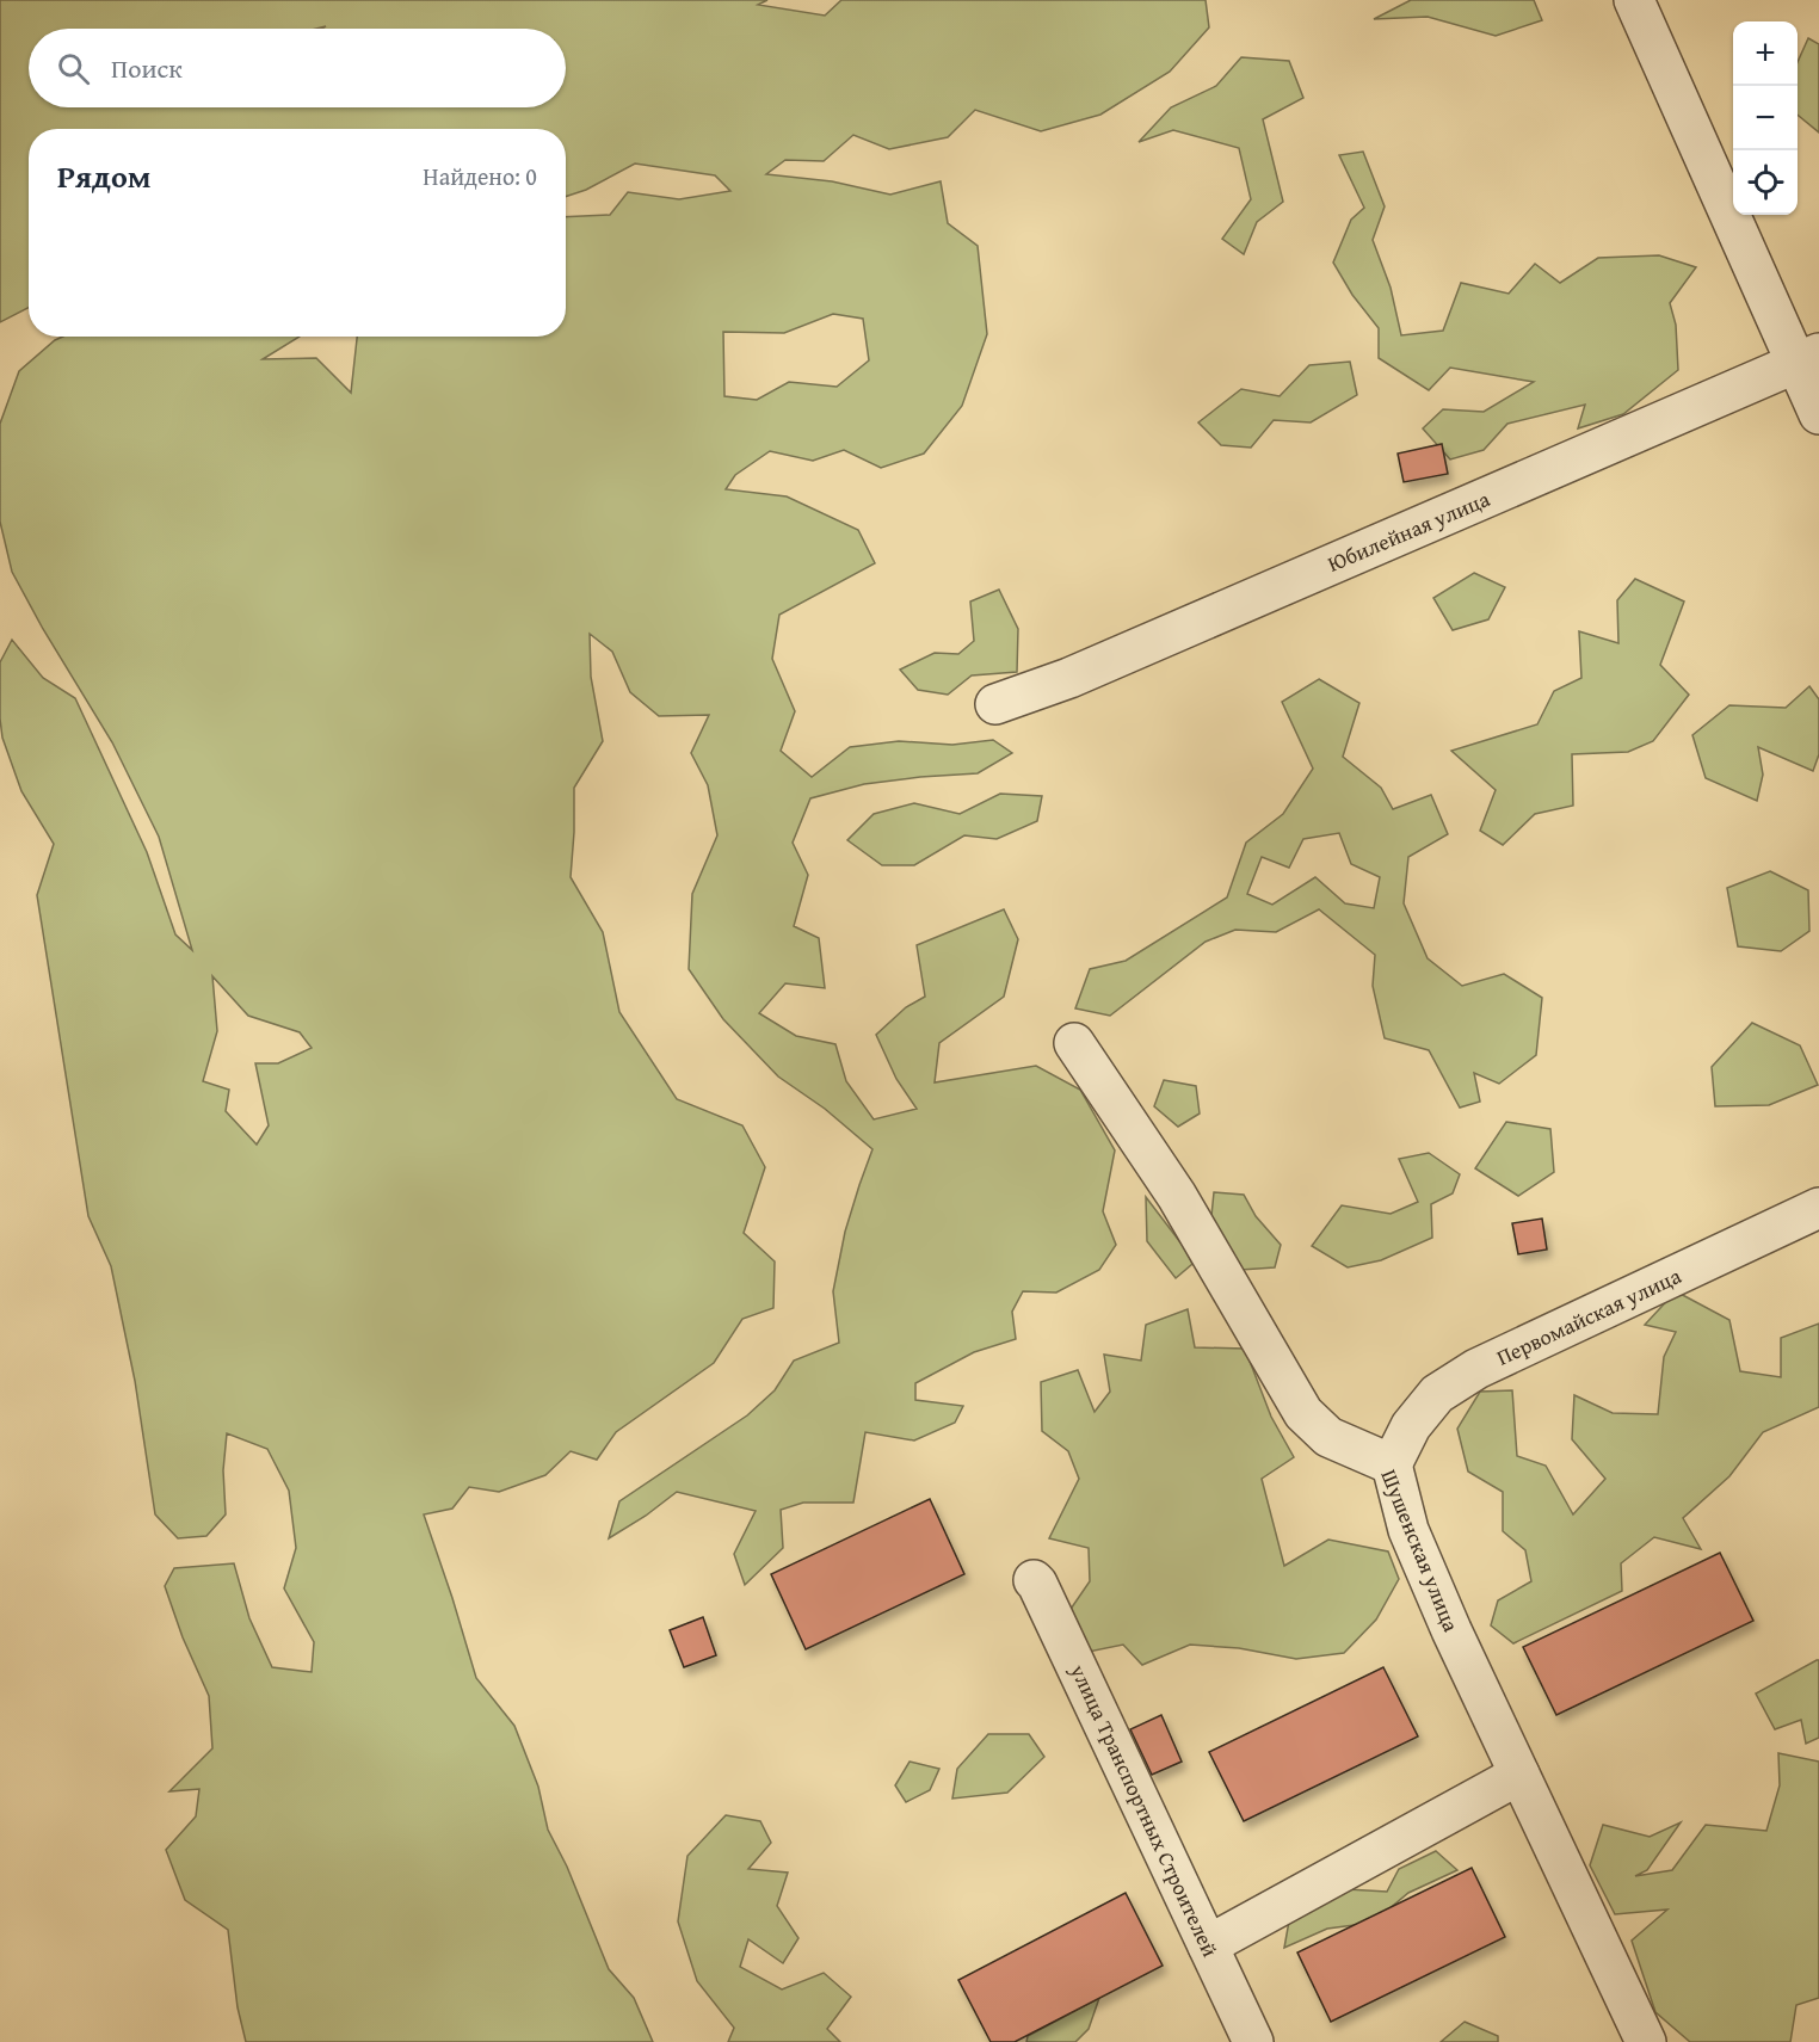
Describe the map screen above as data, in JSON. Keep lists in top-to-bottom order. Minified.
{"streets":{"street":["Юбилейная улица","Первомайская улица","Шушенская улица","улица Транспортных Строителей"]},"crossings":[["Первомайская улица","Шушенская улица"]],"page":{"map_buttons":["+","−"],"search":"Поиск","heading":["Рядом","Найдено: 0"]}}
